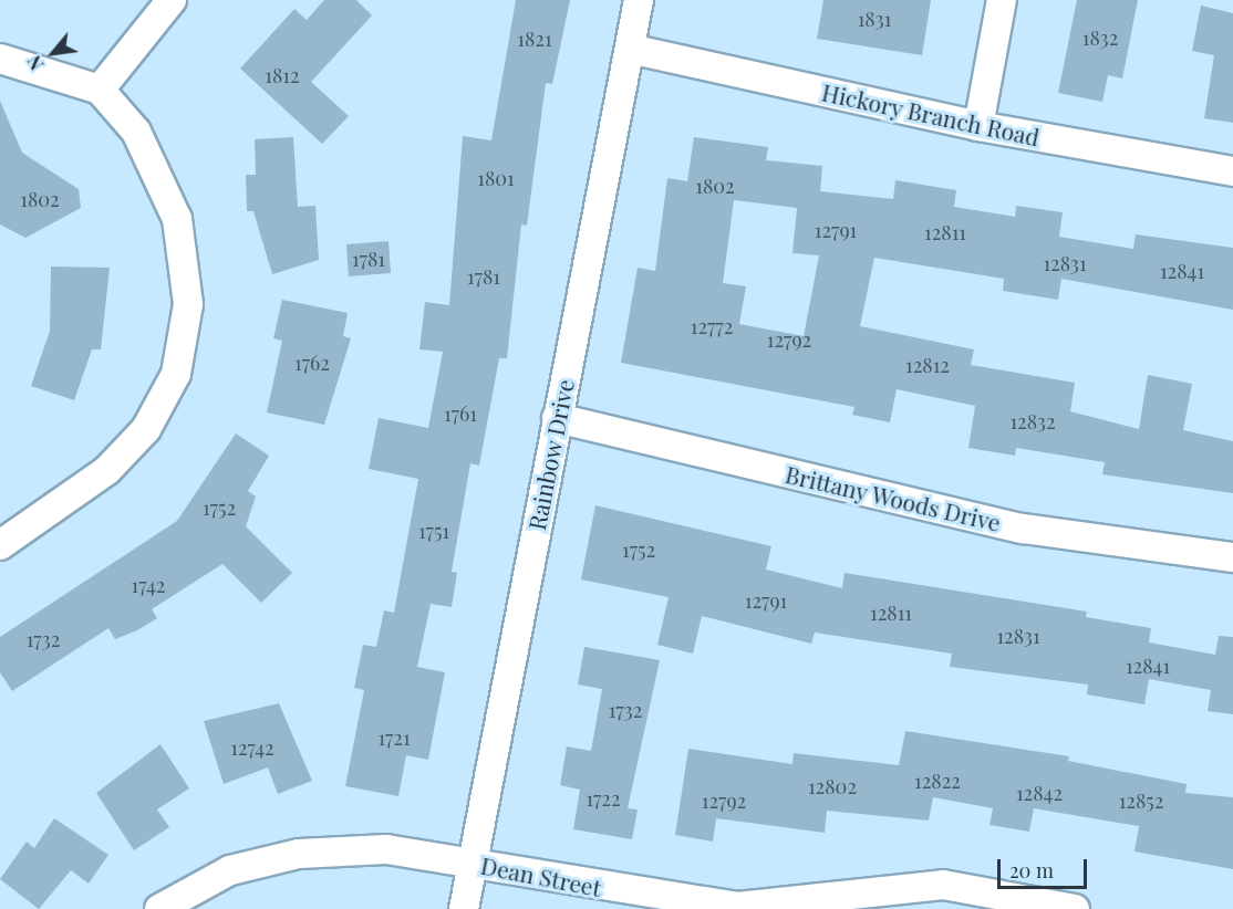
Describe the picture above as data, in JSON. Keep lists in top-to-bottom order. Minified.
{"streets":{"street":["Hickory Branch Road","Rainbow Drive","Brittany Woods Drive","Dean Street"]},"crossings":[["Hickory Branch Road","Rainbow Drive"],["Rainbow Drive","Brittany Woods Drive"],["Rainbow Drive","Dean Street"]],"house_numbers":["1831","1832","1821","1812","1801","1802","1802","12791","12811","1781","12831","12841","1781","12772","12792","1762","12812","1761","12832","1752","1751","1752","1742","12791","12811","12831","1732","12841","1732","1721","12742","12822","12802","12842","1722","12792","12852"],"scale_bar":"20 m","north":"bottom left"}
